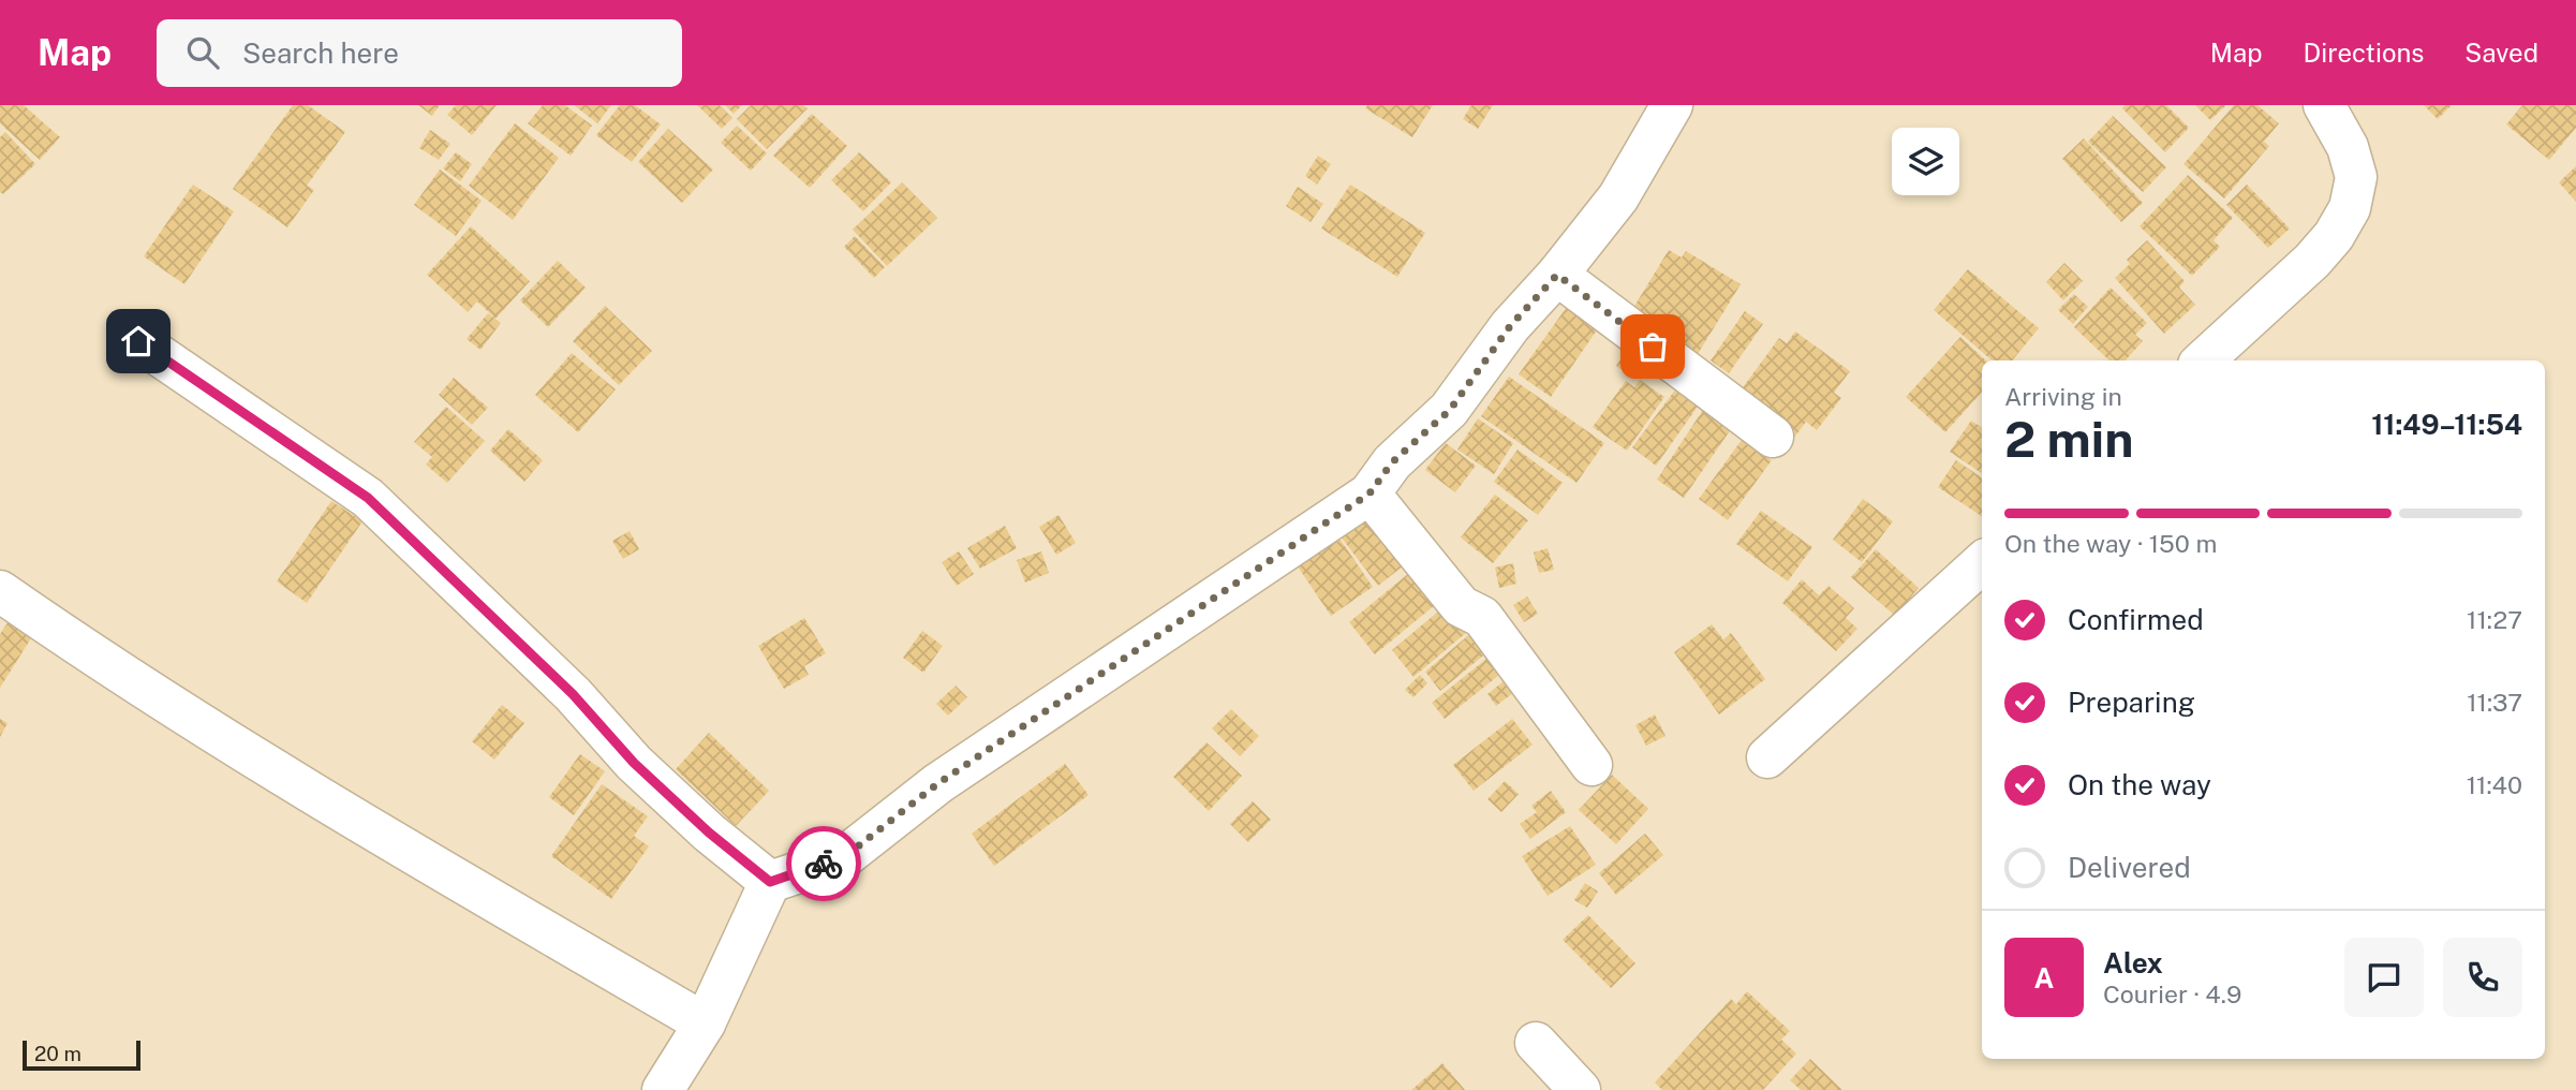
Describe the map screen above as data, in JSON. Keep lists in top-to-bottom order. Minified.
{"scale_bar":"20 m","page":{"header":"Map","search":"Search here","nav":["Map","Directions","Saved"],"heading":["2 min","Arriving in","11:49–11:54"],"panel":["Alex","Courier · 4.9"],"bar":"On the way · 150 m","list":[["Confirmed","11:27"],["Preparing","11:37"],["On the way","11:40"],"Delivered"],"round":"A","scale":"20 m"}}
